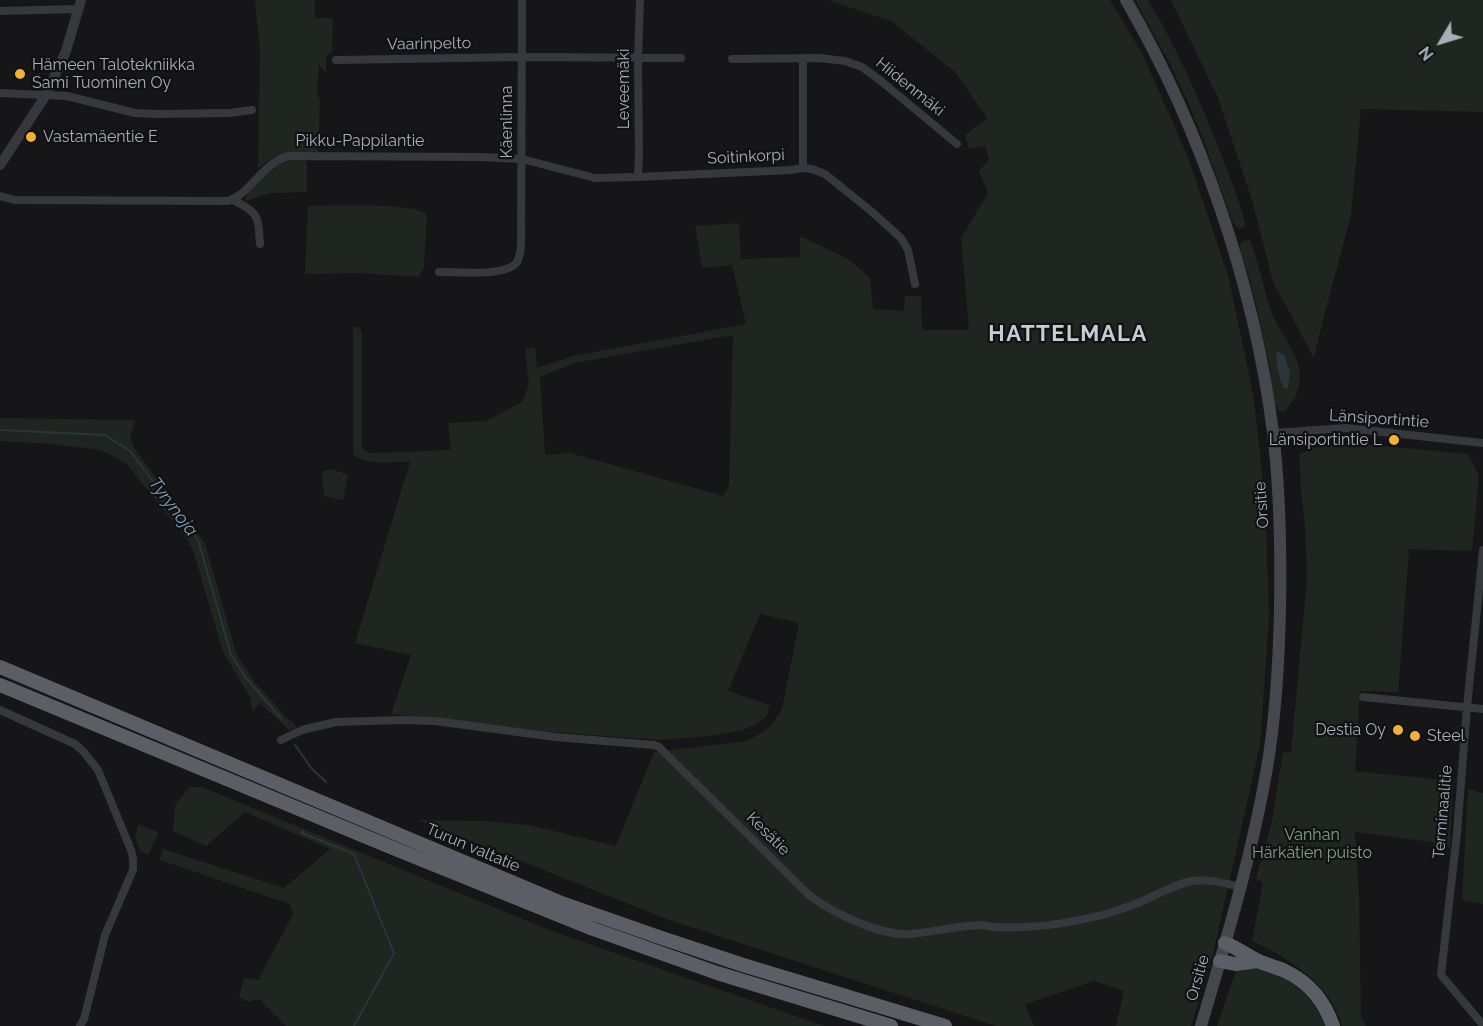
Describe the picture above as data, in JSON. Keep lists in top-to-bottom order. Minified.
{"streets":{"highway":["Turun valtatie"],"main road":["Orsitie"],"street":["Vaarinpelto","Hiidenmäki","Leveemäki","Käenlinna","Pikku-Pappilantie","Soitinkorpi","Länsiportintie","Terminaalitie","Kesätie"]},"crossings":[["Vaarinpelto","Käenlinna"],["Leveemäki","Soitinkorpi"],["Käenlinna","Pikku-Pappilantie"],["Käenlinna","Soitinkorpi"],["Pikku-Pappilantie","Soitinkorpi"],["Länsiportintie","Orsitie"],["Orsitie","Kesätie"]],"districts":["HATTELMALA"],"water":["Tyrynoja"],"parks":["Vanhan Härkätien puisto"],"places":["Hämeen Talotekniikka Sami Tuominen Oy","Vastamäentie E","Länsiportintie L","Destia Oy","Steel"],"north":"bottom left"}
